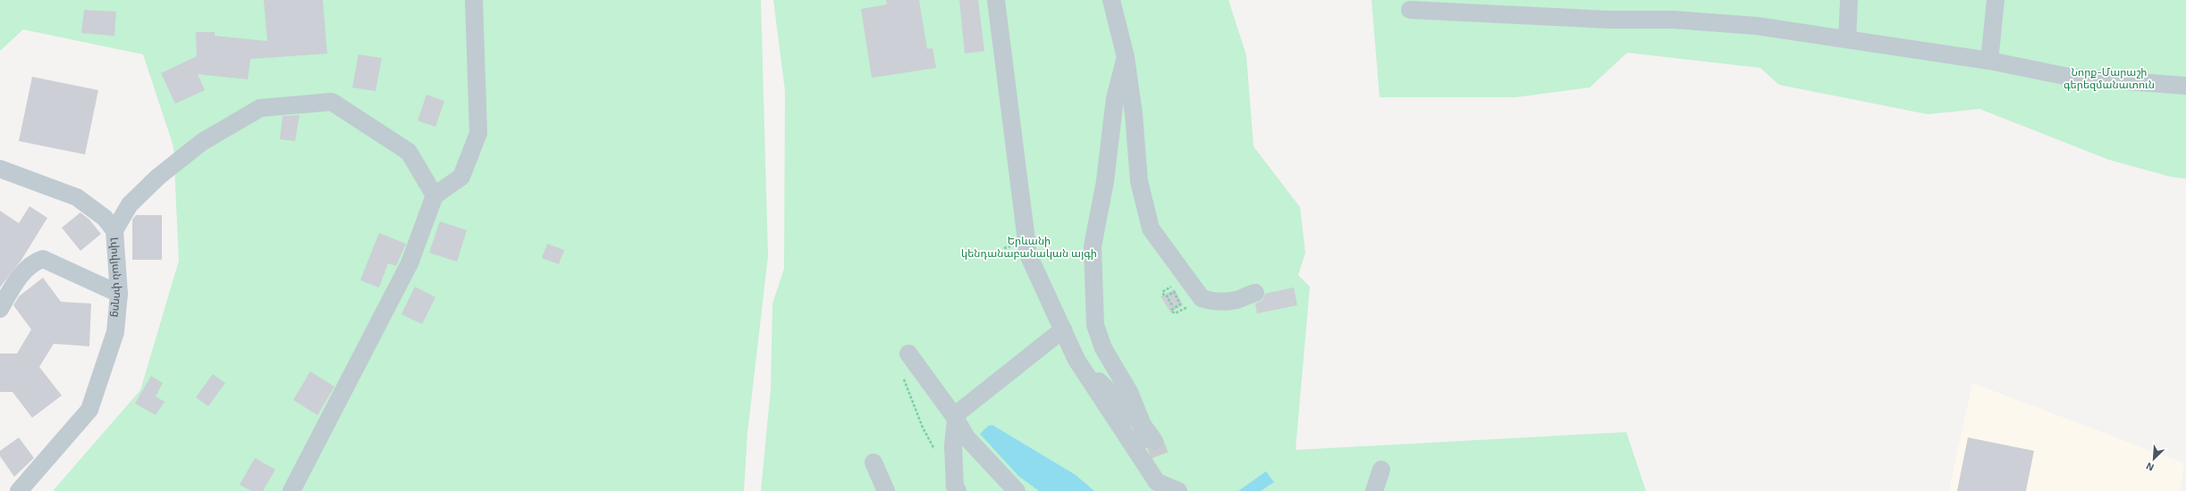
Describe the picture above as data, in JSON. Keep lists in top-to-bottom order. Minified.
{"streets":{"street":["Լվովյան փողոց"]},"parks":["Նորք-Մարաշի գերեզմանատուն","Երևանի կենդանաբանական այգի"],"north":"bottom left"}
